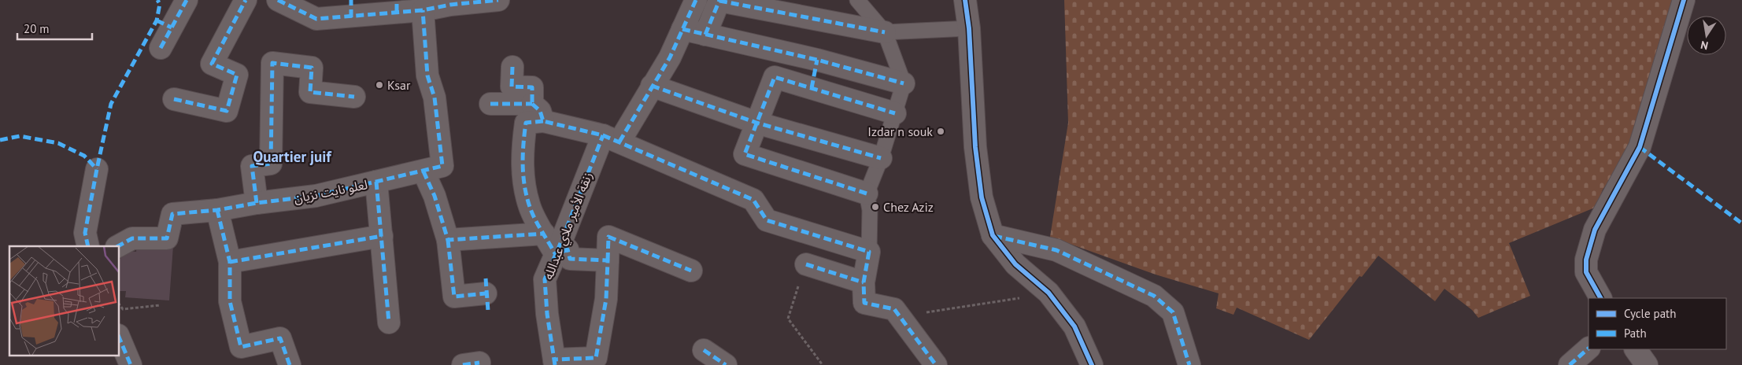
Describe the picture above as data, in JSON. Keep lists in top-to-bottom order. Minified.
{"streets":{"street":["لعلو نايت نزيان","زنقة الأمير ملاي عبدالله"]},"districts":["Quartier juif"],"places":["Ksar","Izdar n souk","Chez Aziz"],"legend":["Cycle path","Path"],"scale_bar":"20 m","north":"bottom"}
